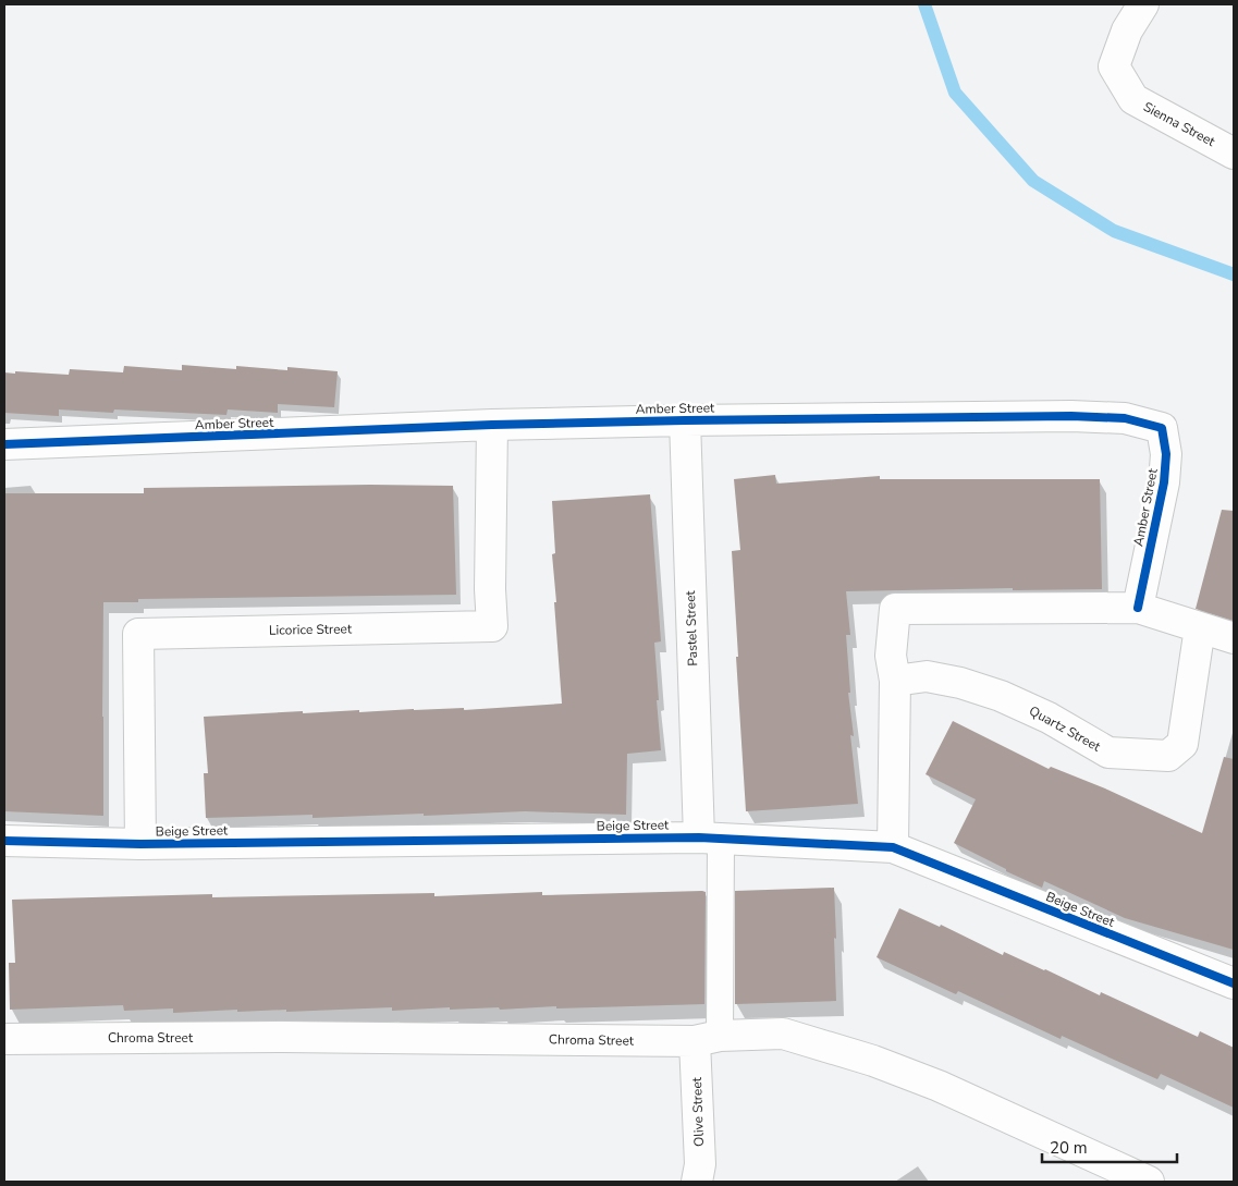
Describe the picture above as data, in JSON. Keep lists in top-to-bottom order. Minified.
{"streets":{"street":["Sienna Street","Amber Street","Pastel Street","Licorice Street","Quartz Street","Beige Street","Chroma Street","Olive Street"]},"crossings":[["Amber Street","Pastel Street"],["Amber Street","Licorice Street"],["Pastel Street","Beige Street"],["Licorice Street","Beige Street"],["Chroma Street","Olive Street"]],"scale_bar":"20 m"}
